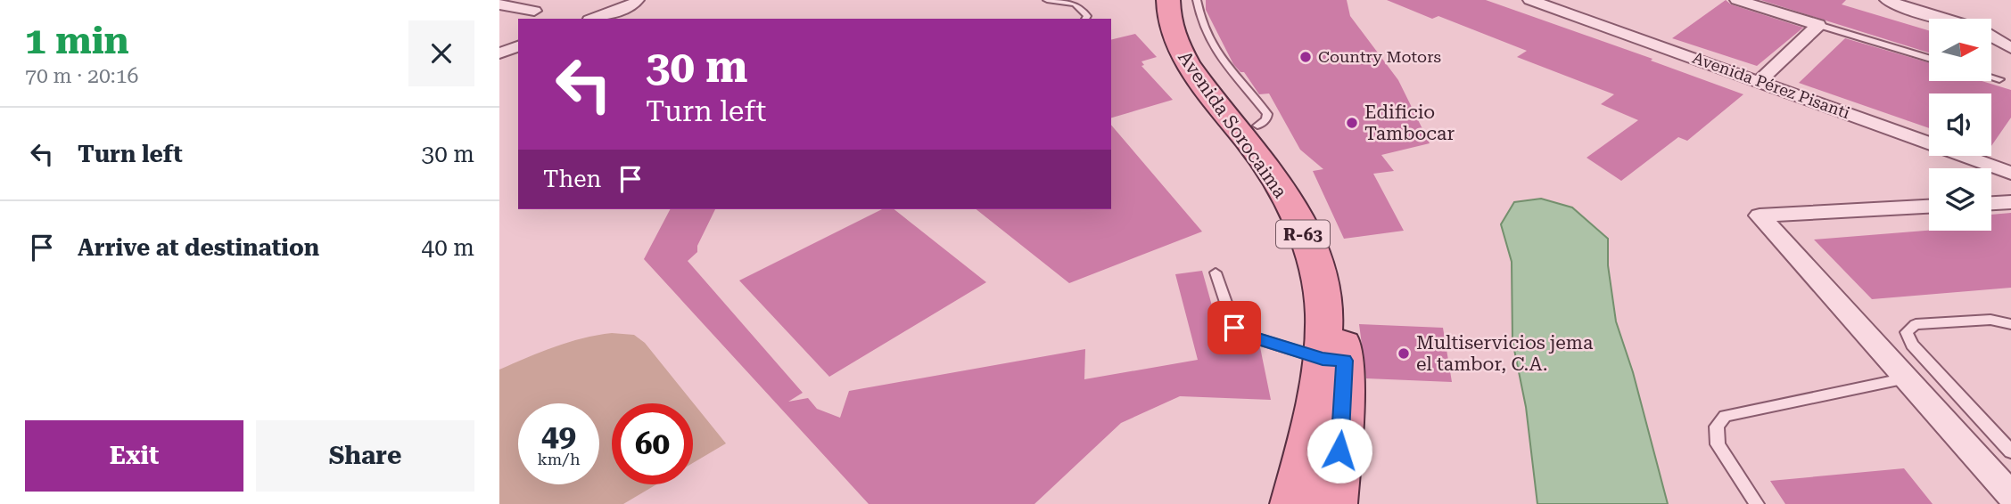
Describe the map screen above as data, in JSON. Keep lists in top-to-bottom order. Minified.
{"streets":{"main road":["Avenida Sorocaima","R-63"],"street":["Avenida Pérez Pisanti"]},"places":["Country Motors","Edificio Tambocar","Multiservicios jema el tambor, C.A."],"north":"right","page":{"heading":["1 min","70 m · 20:16"],"turn":["30 m","Turn left"],"list":[{"name":"Turn left","value":"30 m"},{"name":"Arrive at destination","value":"40 m"}],"then":"Then","speed":"49 km/h","limit":"60","buttons":["Exit","Share"]}}
